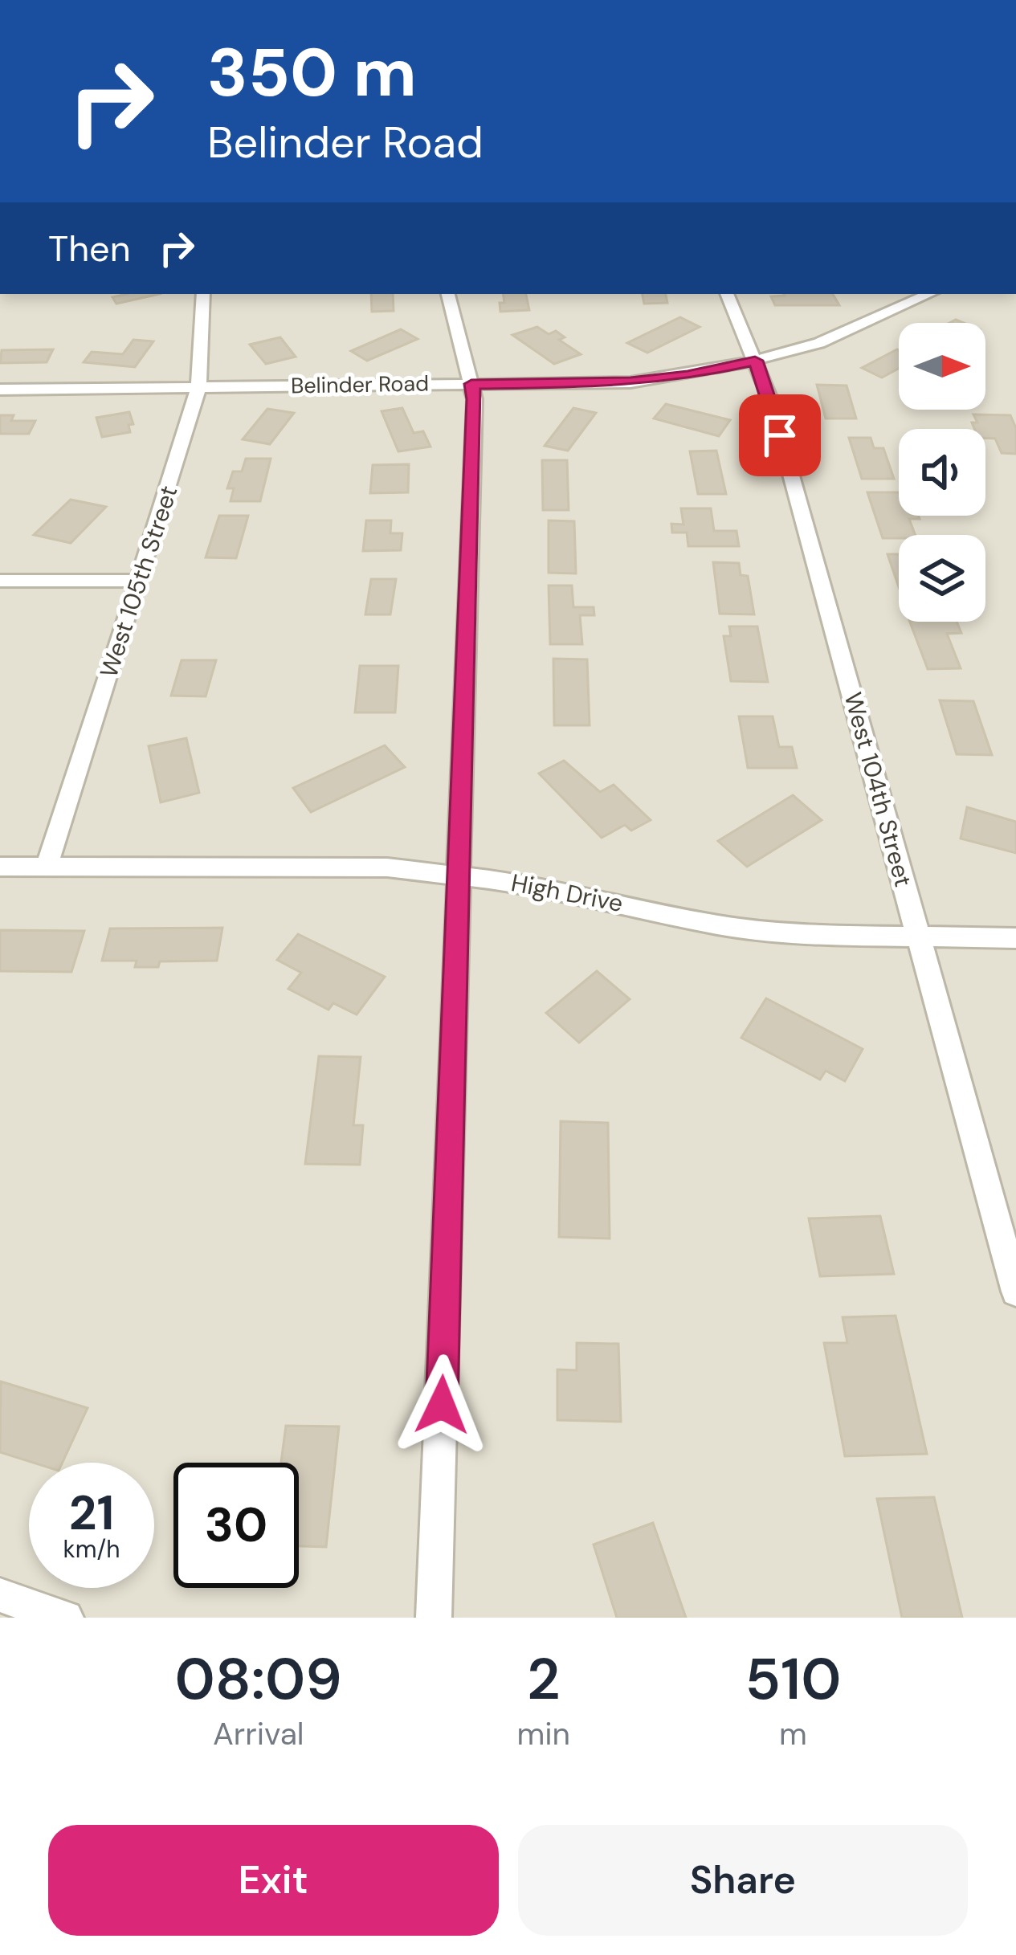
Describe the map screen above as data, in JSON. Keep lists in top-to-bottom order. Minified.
{"streets":{"street":["Belinder Road","West 105th Street","West 104th Street","High Drive"]},"crossings":[["Belinder Road","West 105th Street"],["Belinder Road","West 104th Street"],["West 105th Street","High Drive"],["West 104th Street","High Drive"]],"north":"right","page":{"turn":["350 m","Belinder Road"],"then":"Then","speed":"21 km/h","limit":"30","eta":["08:09","Arrival","2","min","510","m"],"buttons":["Exit","Share"]}}
